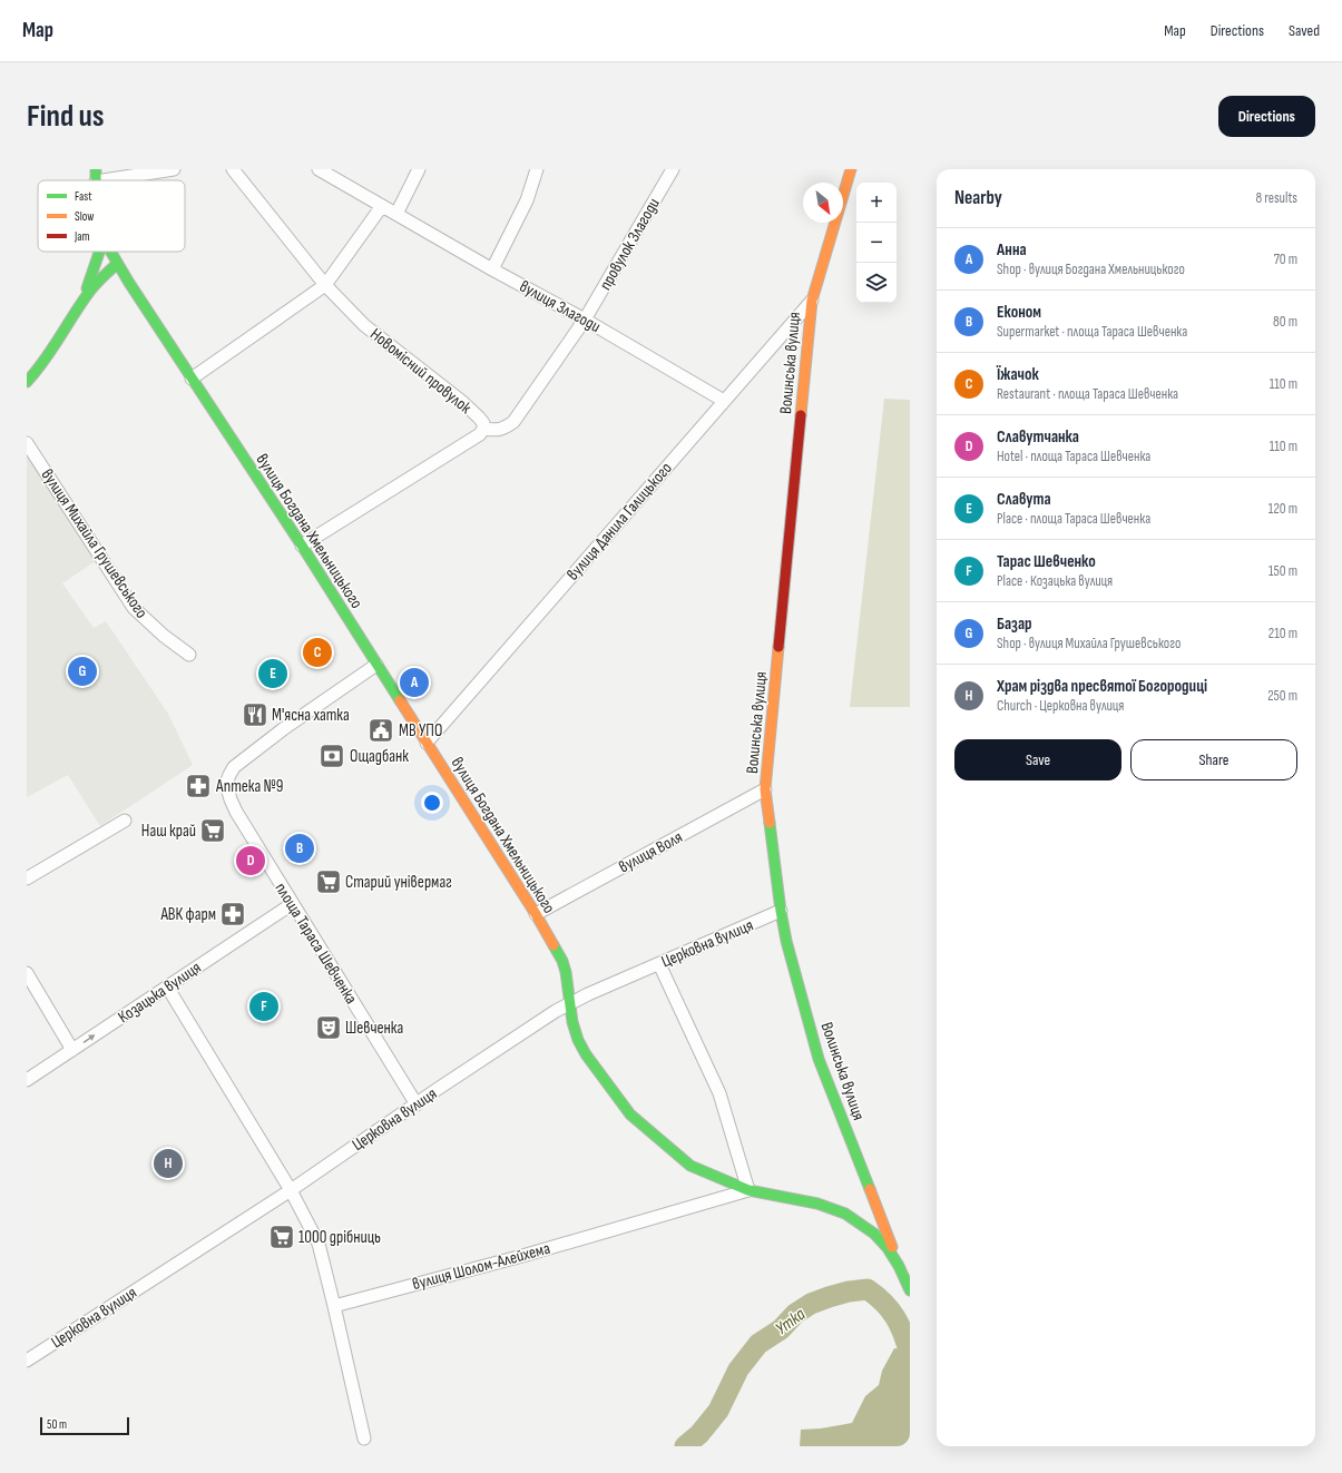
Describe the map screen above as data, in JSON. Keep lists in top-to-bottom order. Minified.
{"streets":{"main road":["Волинська вулиця","вулиця Богдана Хмельницького"],"street":["провулок Злагоди","вулиця Злагоди","Новомісний провулок","вулиця Данила Галицького","вулиця Михайла Грушевського","вулиця Воля","площа Тараса Шевченка","Церковна вулиця","Козацька вулиця","вулиця Шолом-Алейхема"]},"crossings":[["провулок Злагоди","вулиця Злагоди"],["провулок Злагоди","Новомісний провулок"],["вулиця Злагоди","вулиця Данила Галицького"],["Волинська вулиця","вулиця Данила Галицького"],["Волинська вулиця","вулиця Богдана Хмельницького"],["Волинська вулиця","вулиця Воля"],["Волинська вулиця","Церковна вулиця"],["Новомісний провулок","вулиця Богдана Хмельницького"],["вулиця Данила Галицького","вулиця Богдана Хмельницького"],["вулиця Богдана Хмельницького","вулиця Воля"],["вулиця Богдана Хмельницького","площа Тараса Шевченка"],["вулиця Богдана Хмельницького","Церковна вулиця"],["вулиця Богдана Хмельницького","вулиця Шолом-Алейхема"],["площа Тараса Шевченка","Церковна вулиця"],["площа Тараса Шевченка","Козацька вулиця"]],"one_way":["Козацька вулиця"],"water":["Утка"],"places":{"restaurant":["М'ясна хатка"],"public building":["МВ УПО"],"bank":["Ощадбанк"],"pharmacy":["Аптека №9","АВК фарм"],"supermarket":["Наш край","Старий універмаг","1000 дрібниць"],"theatre":["Шевченка"]},"legend":["Fast","Slow","Jam"],"scale_bar":"50 m","north":"bottom right","page":{"header":"Map","nav":["Map","Directions","Saved"],"buttons":["Directions",["Save","Share"]],"title":"Find us","heading":["Nearby","8 results"],"map_buttons":["+","−"],"list":[{"mark":"A","name":"Анна","note":"Shop · вулиця Богдана Хмельницького","value":"70 m"},{"mark":"B","name":"Економ","note":"Supermarket · площа Тараса Шевченка","value":"80 m"},{"mark":"C","name":"Їжачок","note":"Restaurant · площа Тараса Шевченка","value":"110 m"},{"mark":"D","name":"Славутчанка","note":"Hotel · площа Тараса Шевченка","value":"110 m"},{"mark":"E","name":"Славута","note":"Place · площа Тараса Шевченка","value":"120 m"},{"mark":"F","name":"Тарас Шевченко","note":"Place · Козацька вулиця","value":"150 m"},{"mark":"G","name":"Базар","note":"Shop · вулиця Михайла Грушевського","value":"210 m"},{"mark":"H","name":"Храм різдва пресвятої Богородиці","note":"Church · Церковна вулиця","value":"250 m"}],"pins":["C","G","E","A","B","D","F","H"],"scale":"50 m"}}
